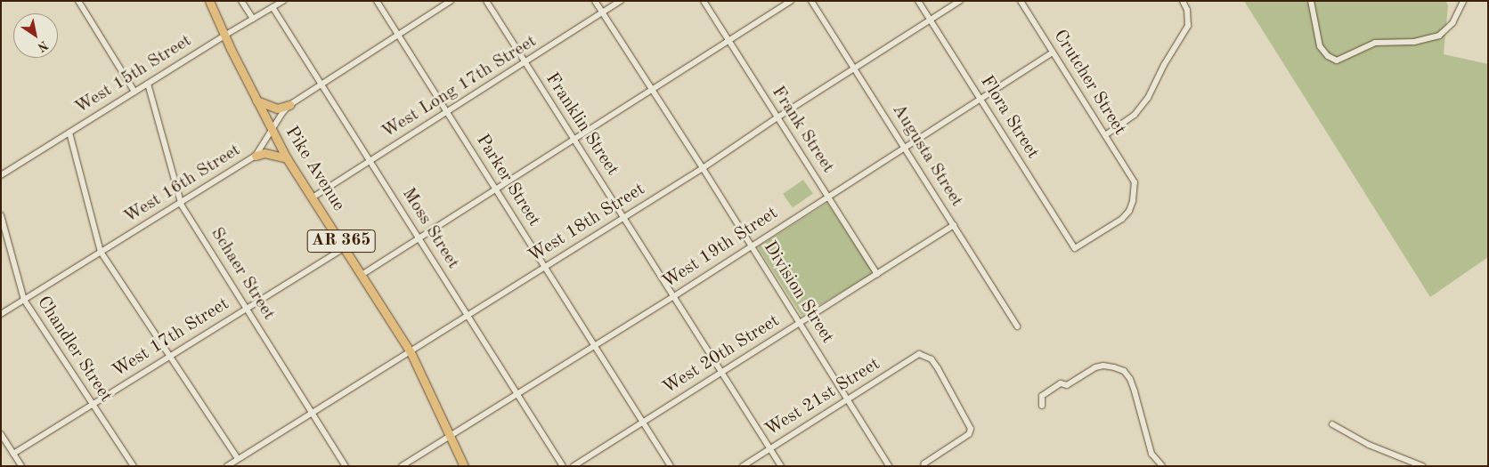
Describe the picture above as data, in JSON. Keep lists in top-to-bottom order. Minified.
{"streets":{"main road":["Pike Avenue","AR 365"],"street":["West 15th Street","Crutcher Street","West Long 17th Street","Flora Street","Franklin Street","Frank Street","Augusta Street","Parker Street","West 16th Street","West 18th Street","Moss Street","West 19th Street","Schaer Street","Division Street","West 17th Street","Chandler Street","West 20th Street","West 21st Street"]},"crossings":[["West 15th Street","Pike Avenue"],["West 15th Street","Moss Street"],["West 15th Street","Schaer Street"],["Crutcher Street","Flora Street"],["Crutcher Street","West 19th Street"],["West Long 17th Street","Franklin Street"],["West Long 17th Street","Pike Avenue"],["West Long 17th Street","Parker Street"],["West Long 17th Street","Moss Street"],["West Long 17th Street","Division Street"],["Flora Street","West 18th Street"],["Flora Street","West 19th Street"],["Franklin Street","West 18th Street"],["Franklin Street","West 19th Street"],["Franklin Street","West 20th Street"],["Franklin Street","West 21st Street"],["Frank Street","West 18th Street"],["Frank Street","West 19th Street"],["Frank Street","West 20th Street"],["Augusta Street","West 18th Street"],["Augusta Street","West 19th Street"],["Augusta Street","West 20th Street"],["Pike Avenue","West 16th Street"],["Pike Avenue","West 18th Street"],["Pike Avenue","West 19th Street"],["Pike Avenue","West 17th Street"],["Parker Street","West 16th Street"],["Parker Street","West 18th Street"],["Parker Street","West 19th Street"],["Parker Street","West 20th Street"],["West 16th Street","Moss Street"],["West 16th Street","Schaer Street"],["West 16th Street","Chandler Street"],["West 18th Street","Moss Street"],["West 18th Street","Schaer Street"],["West 18th Street","Division Street"],["Moss Street","West 19th Street"],["West 19th Street","Division Street"],["Schaer Street","West 17th Street"],["Division Street","West 20th Street"],["Division Street","West 21st Street"],["West 17th Street","Chandler Street"]],"north":"bottom right"}
